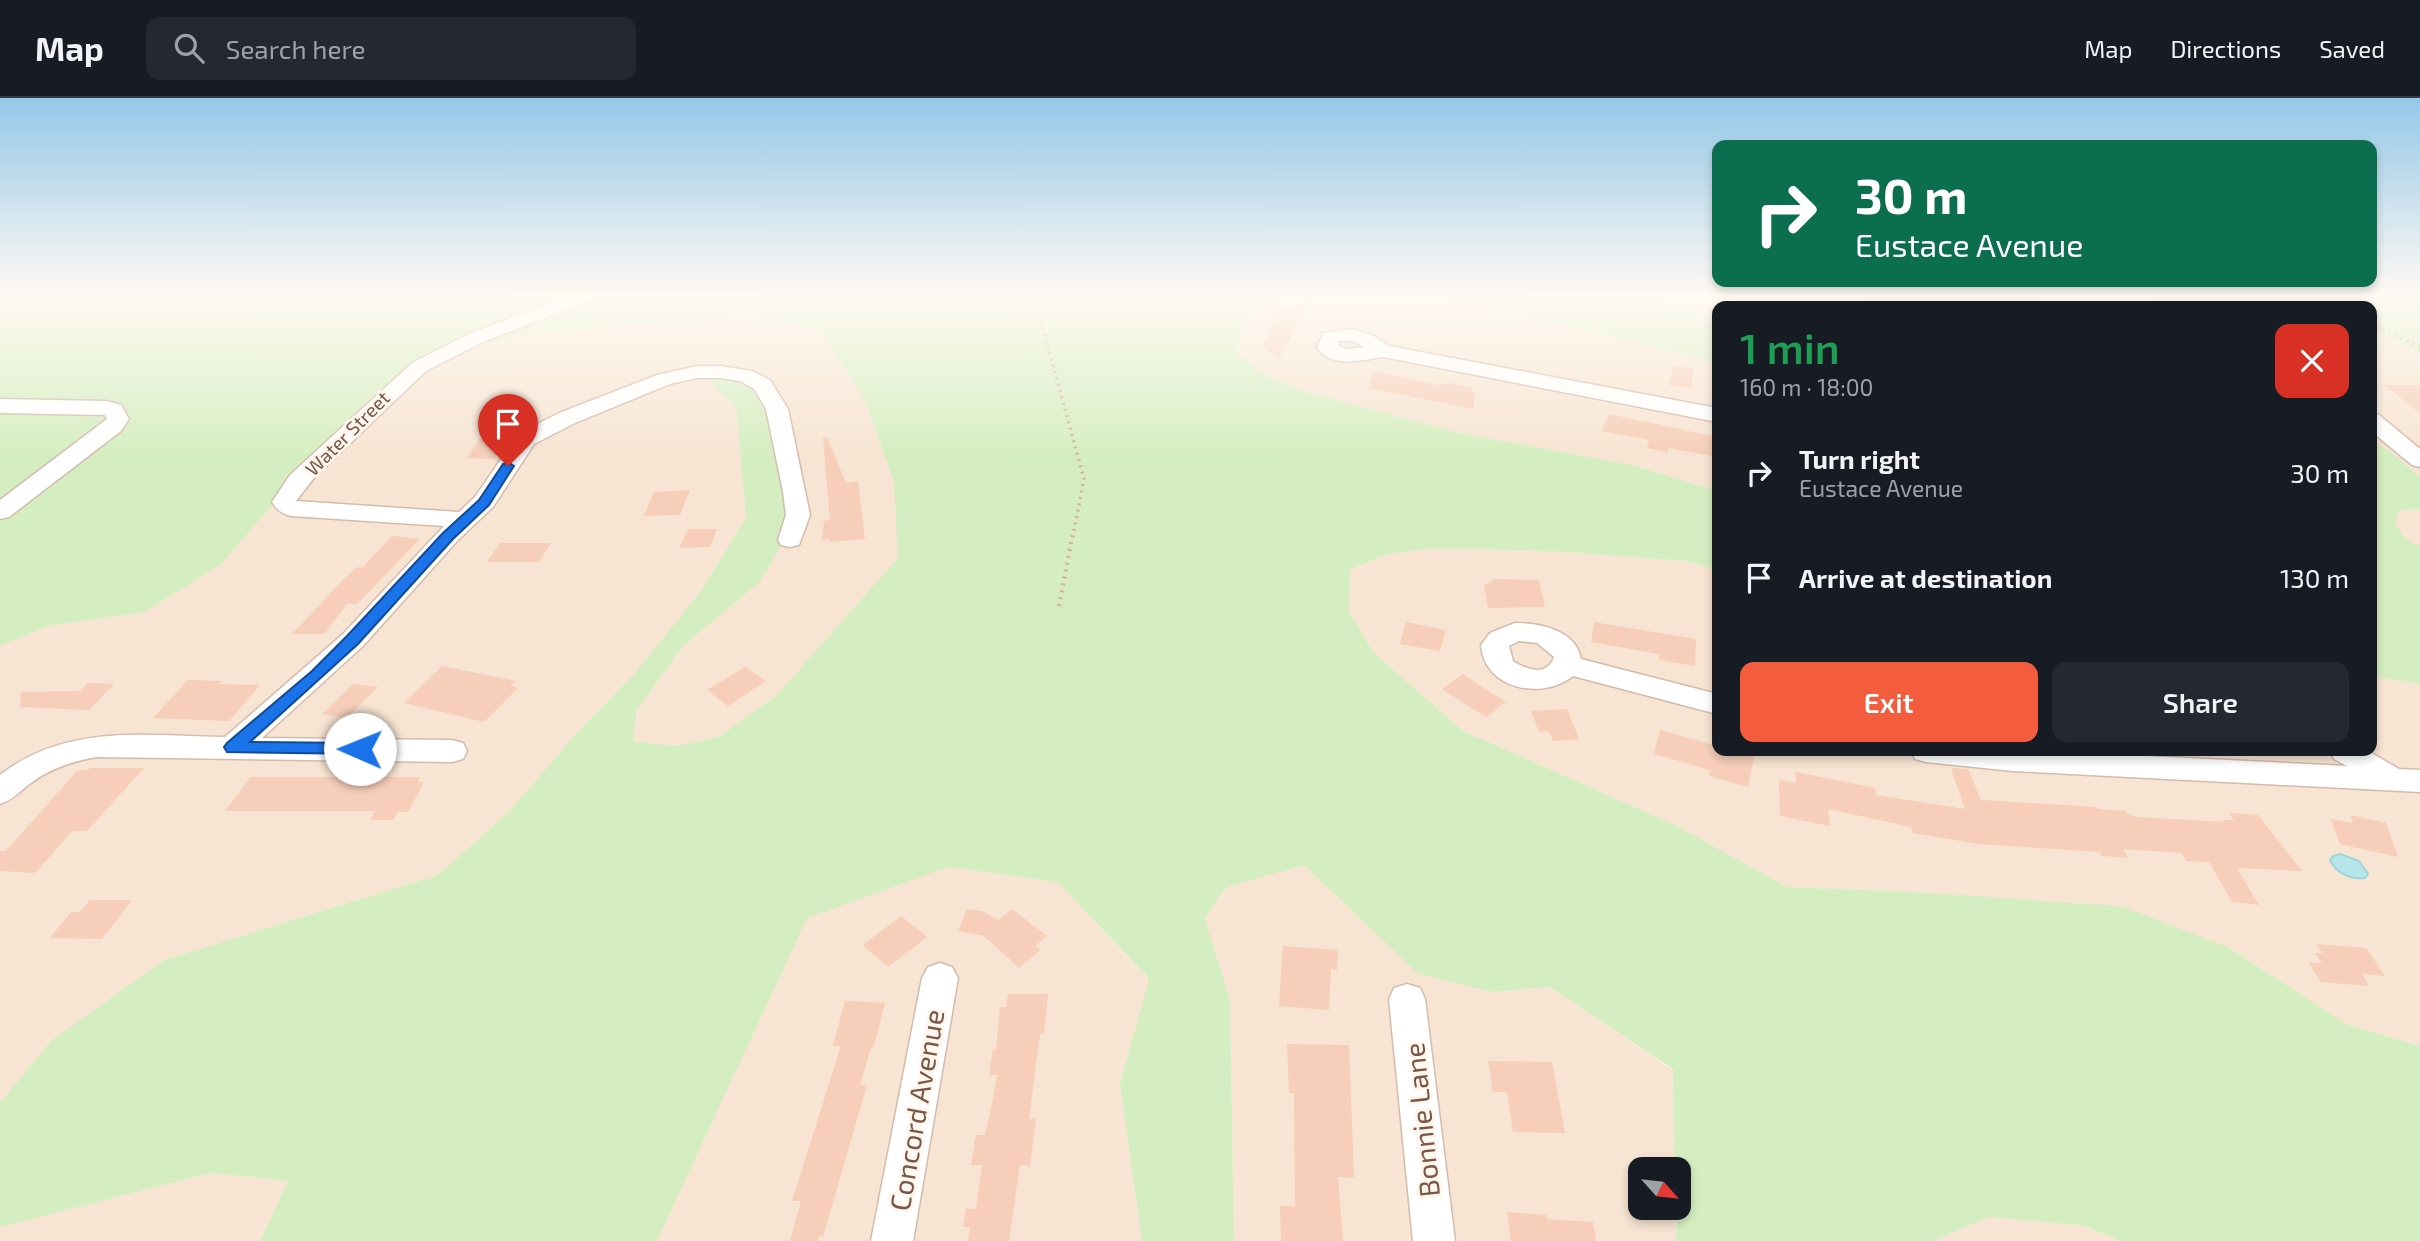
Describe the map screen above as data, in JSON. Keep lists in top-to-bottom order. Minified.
{"streets":{"street":["Water Street","Concord Avenue","Bonnie Lane"]},"north":"bottom right","page":{"header":"Map","search":"Search here","nav":["Map","Directions","Saved"],"turn":["30 m","Eustace Avenue"],"heading":["1 min","160 m · 18:00"],"list":[{"name":"Turn right","note":"Eustace Avenue","value":"30 m"},{"name":"Arrive at destination","value":"130 m"}],"buttons":["Exit","Share"]}}
